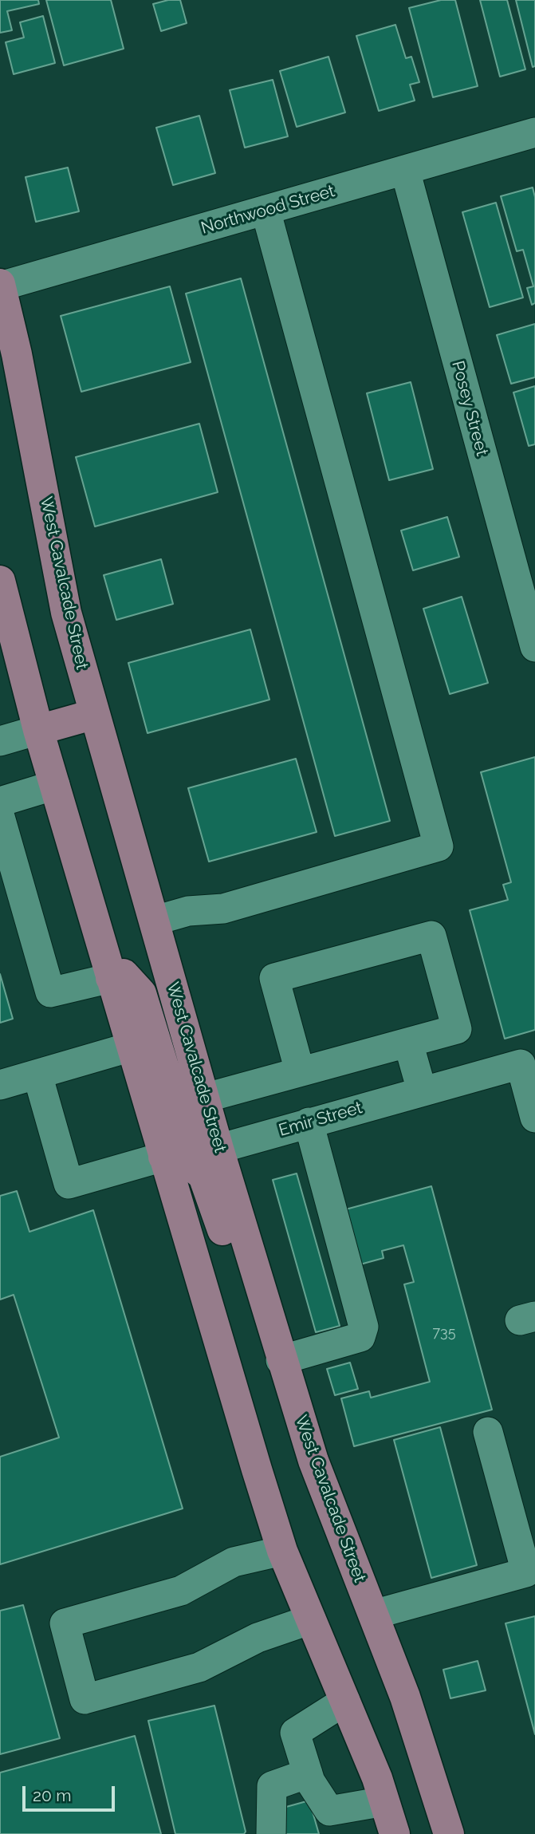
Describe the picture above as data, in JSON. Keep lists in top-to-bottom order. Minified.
{"streets":{"main road":["West Cavalcade Street"],"street":["Northwood Street","Posey Street","Emir Street"]},"crossings":[["Northwood Street","Posey Street"],["Northwood Street","West Cavalcade Street"],["West Cavalcade Street","Emir Street"]],"house_numbers":["735"],"scale_bar":"20 m"}
